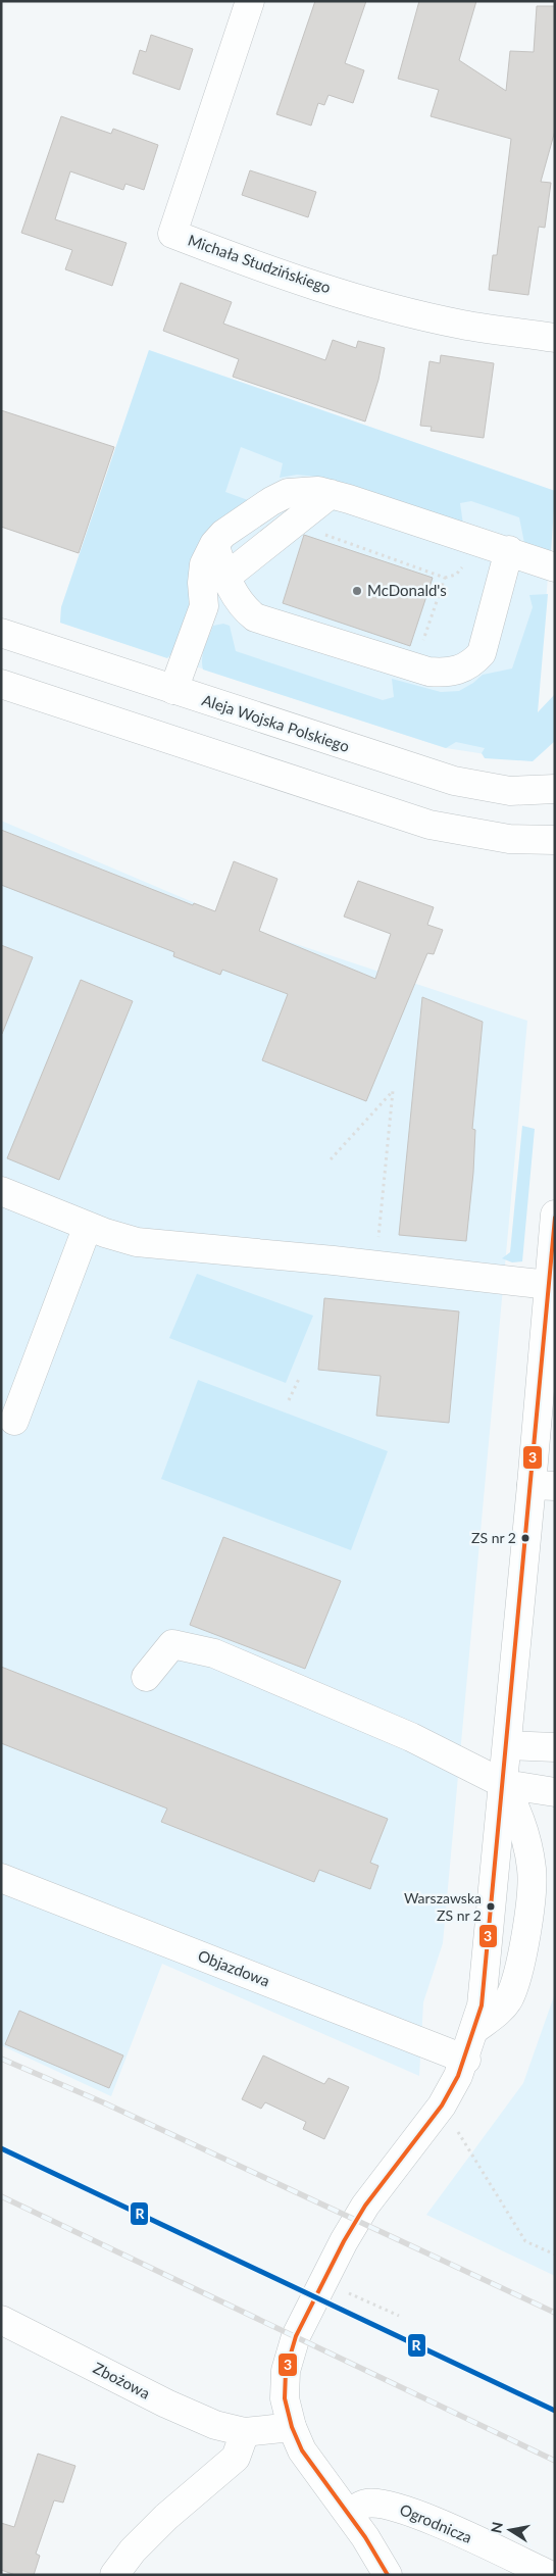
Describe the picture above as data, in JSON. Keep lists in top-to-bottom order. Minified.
{"streets":{"main road":["Michała Studzińskiego","Aleja Wojska Polskiego","Objazdowa","Zbożowa","Ogrodnicza"]},"places":["McDonald's","ZS nr 2","Warszawska ZS nr 2"],"lines":["transit line 3","transit line R"],"north":"left"}
